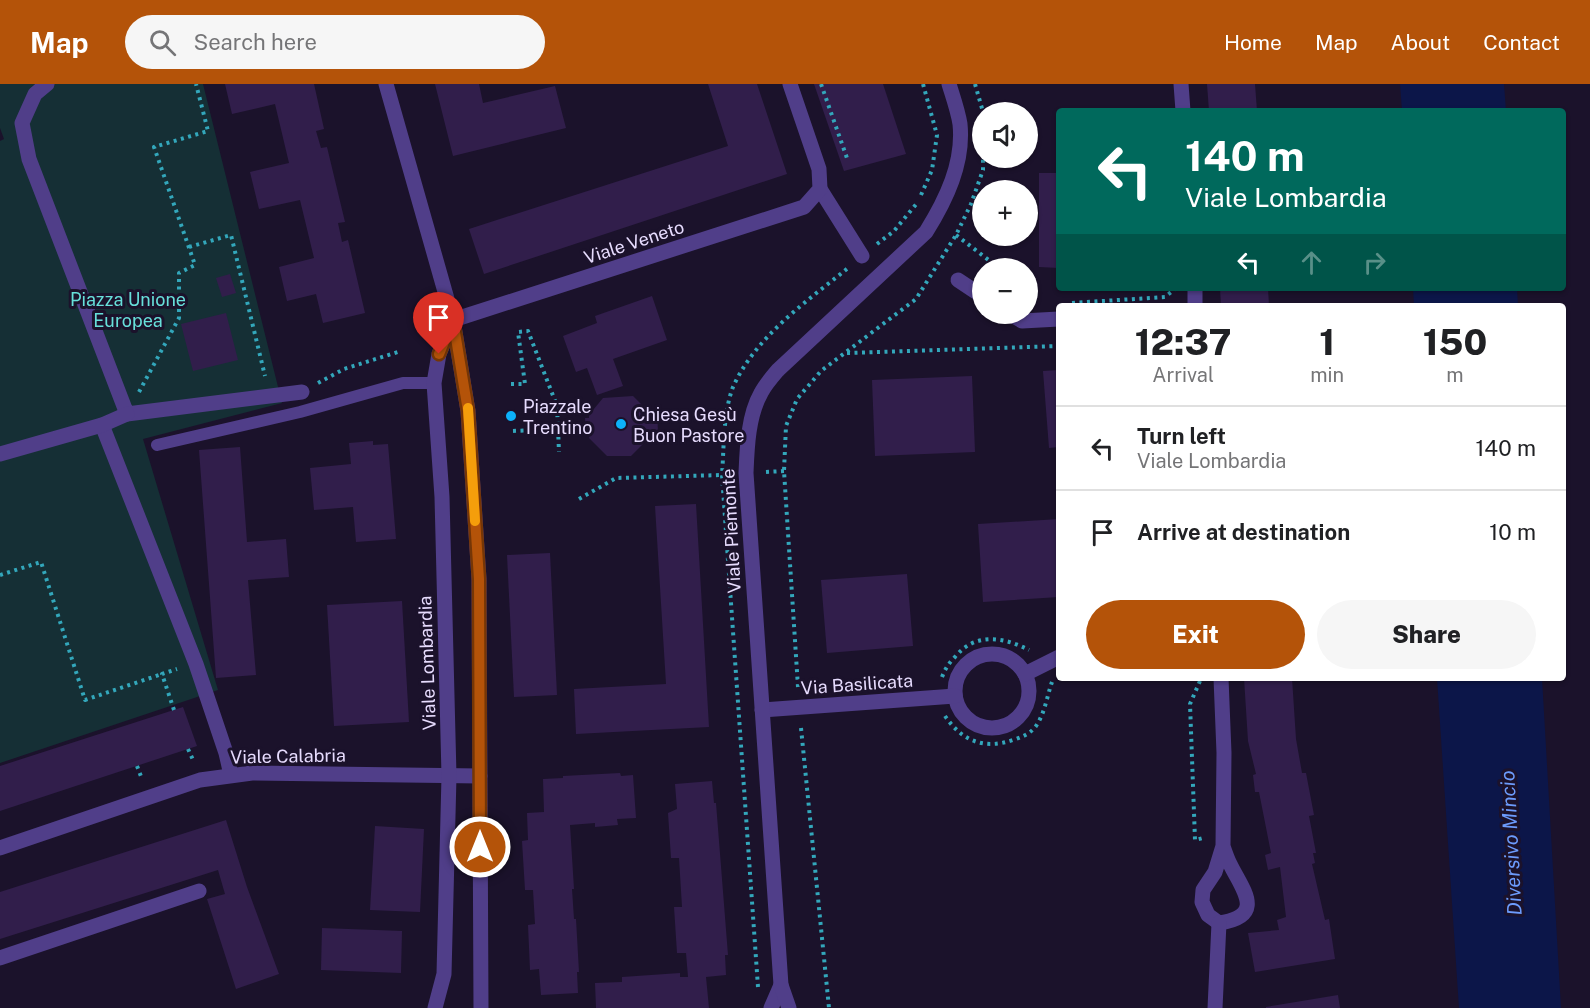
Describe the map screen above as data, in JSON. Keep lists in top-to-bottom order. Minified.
{"streets":{"street":["Viale Veneto","Viale Piemonte","Viale Lombardia","Via Basilicata","Viale Calabria"]},"crossings":[["Viale Veneto","Viale Lombardia"],["Viale Piemonte","Via Basilicata"],["Viale Lombardia","Viale Calabria"]],"water":["Diversivo Mincio"],"parks":["Piazza Unione Europea"],"places":["Piazzale Trentino","Chiesa Gesù Buon Pastore"],"page":{"header":"Map","search":"Search here","nav":["Home","Map","About","Contact"],"map_buttons":["+","−"],"turn":["140 m","Viale Lombardia"],"eta":["12:37","Arrival","1","min","150","m"],"list":[{"name":"Turn left","note":"Viale Lombardia","value":"140 m"},{"name":"Arrive at destination","value":"10 m"}],"buttons":["Exit","Share"]}}
